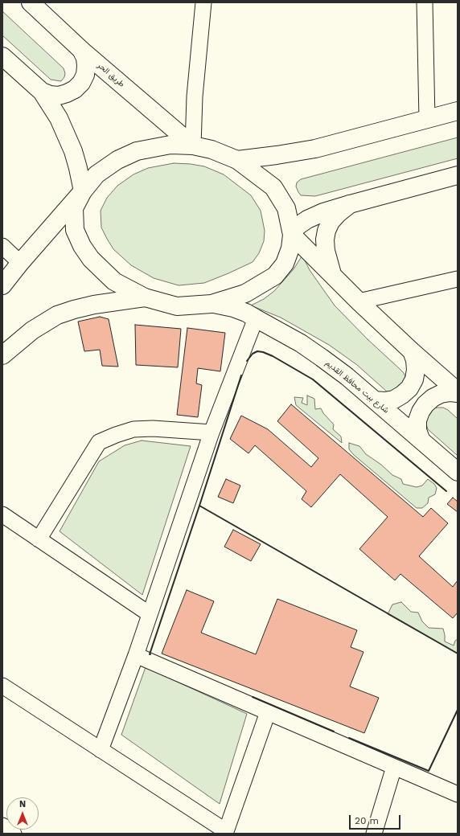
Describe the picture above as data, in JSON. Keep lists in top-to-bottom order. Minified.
{"streets":{"main road":["طريق الحر","شارع بيت محافظ القديم"]},"scale_bar":"20 m","north":"top"}
